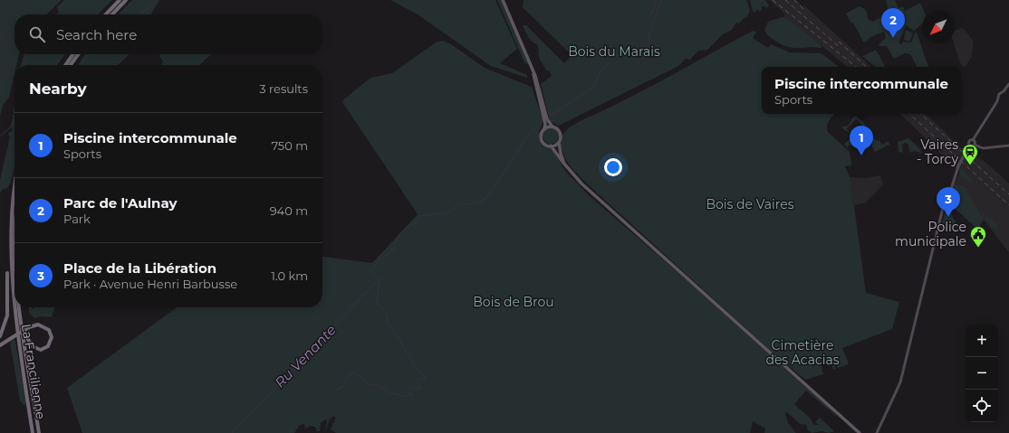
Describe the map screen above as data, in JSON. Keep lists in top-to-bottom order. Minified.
{"streets":{"highway":["La Francilienne"]},"water":["Ru Venante"],"parks":["Bois du Marais","Bois de Vaires","Bois de Brou","Cimetière des Acacias"],"places":{"station":["Vaires - Torcy"],"public building":["Police municipale"]},"north":"bottom left","page":{"pins":["2","1","3"],"search":"Search here","heading":["Nearby","3 results"],"popup":["Piscine intercommunale","Sports"],"list":[{"mark":"1","name":"Piscine intercommunale","note":"Sports","value":"750 m"},{"mark":"2","name":"Parc de l'Aulnay","note":"Park","value":"940 m"},{"mark":"3","name":"Place de la Libération","note":"Park · Avenue Henri Barbusse","value":"1.0 km"}],"map_buttons":["+","−"]}}
